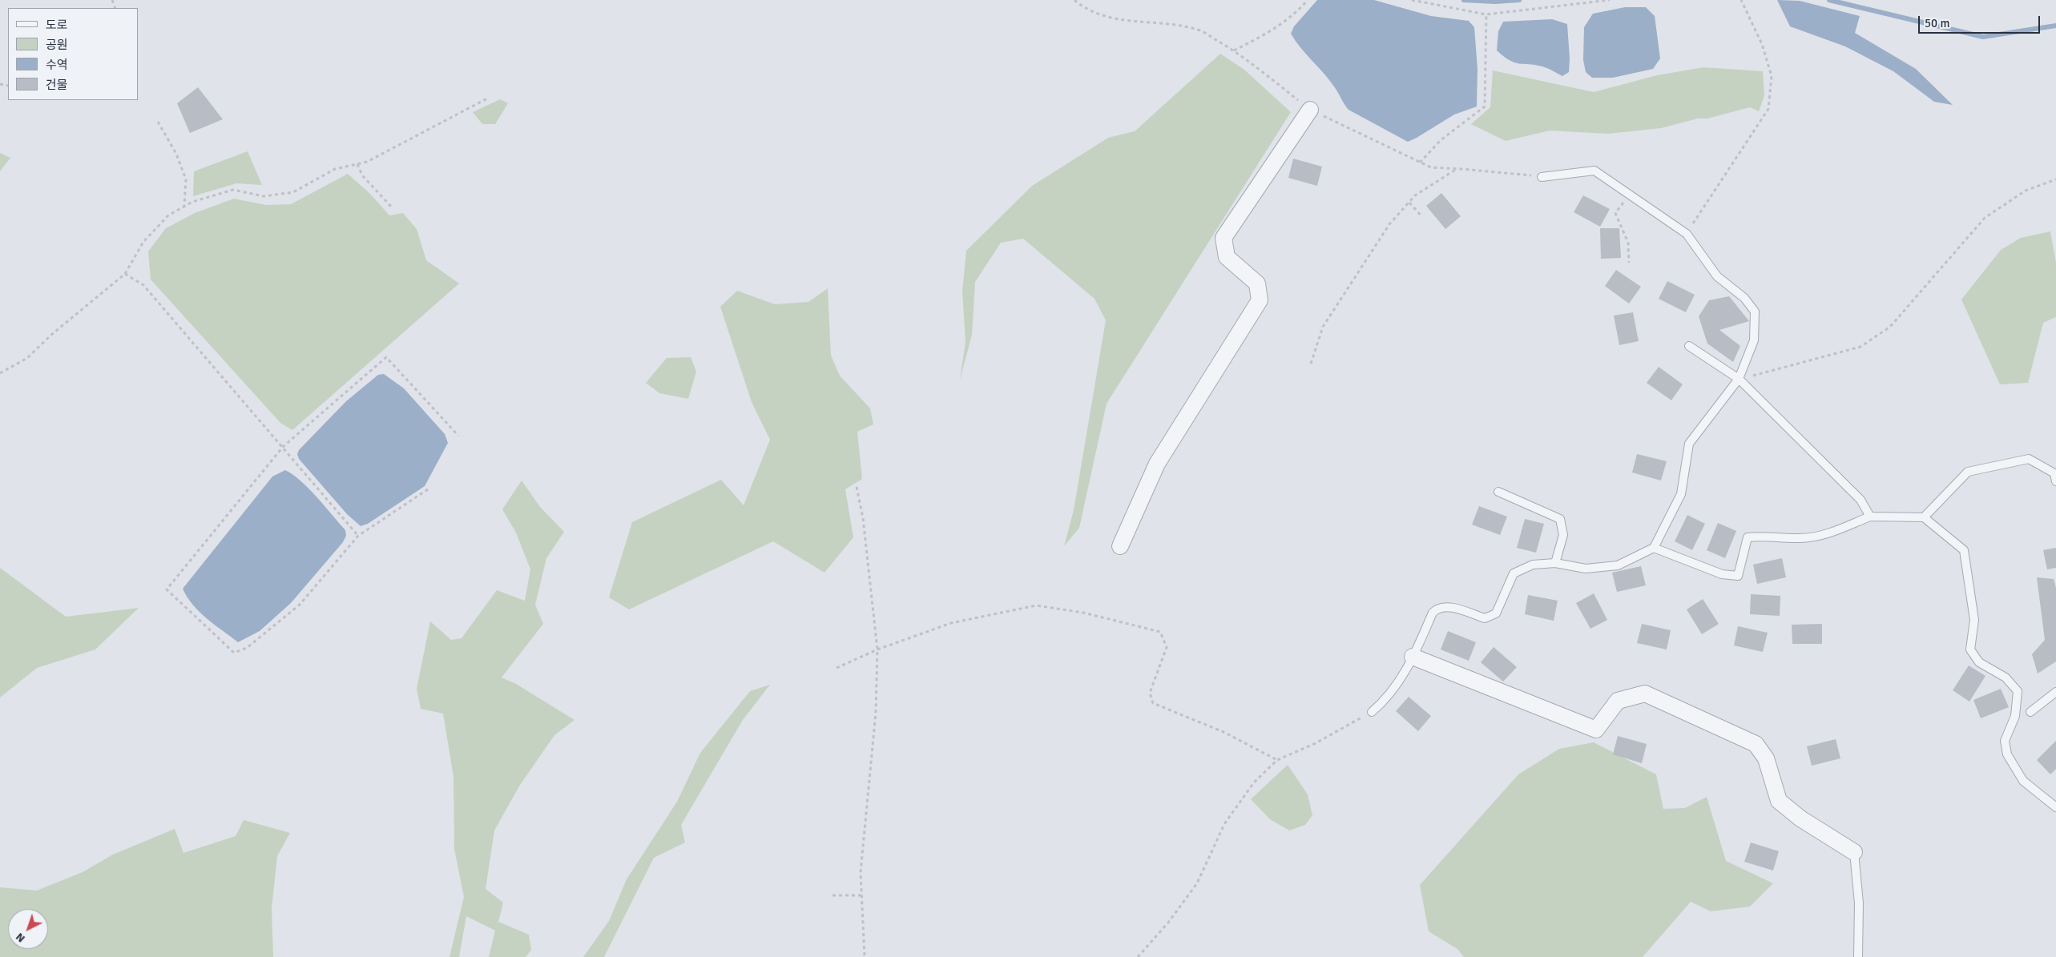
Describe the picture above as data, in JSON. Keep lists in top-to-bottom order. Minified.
{"legend":["도로","공원","수역","건물"],"scale_bar":"50 m","north":"bottom left"}
